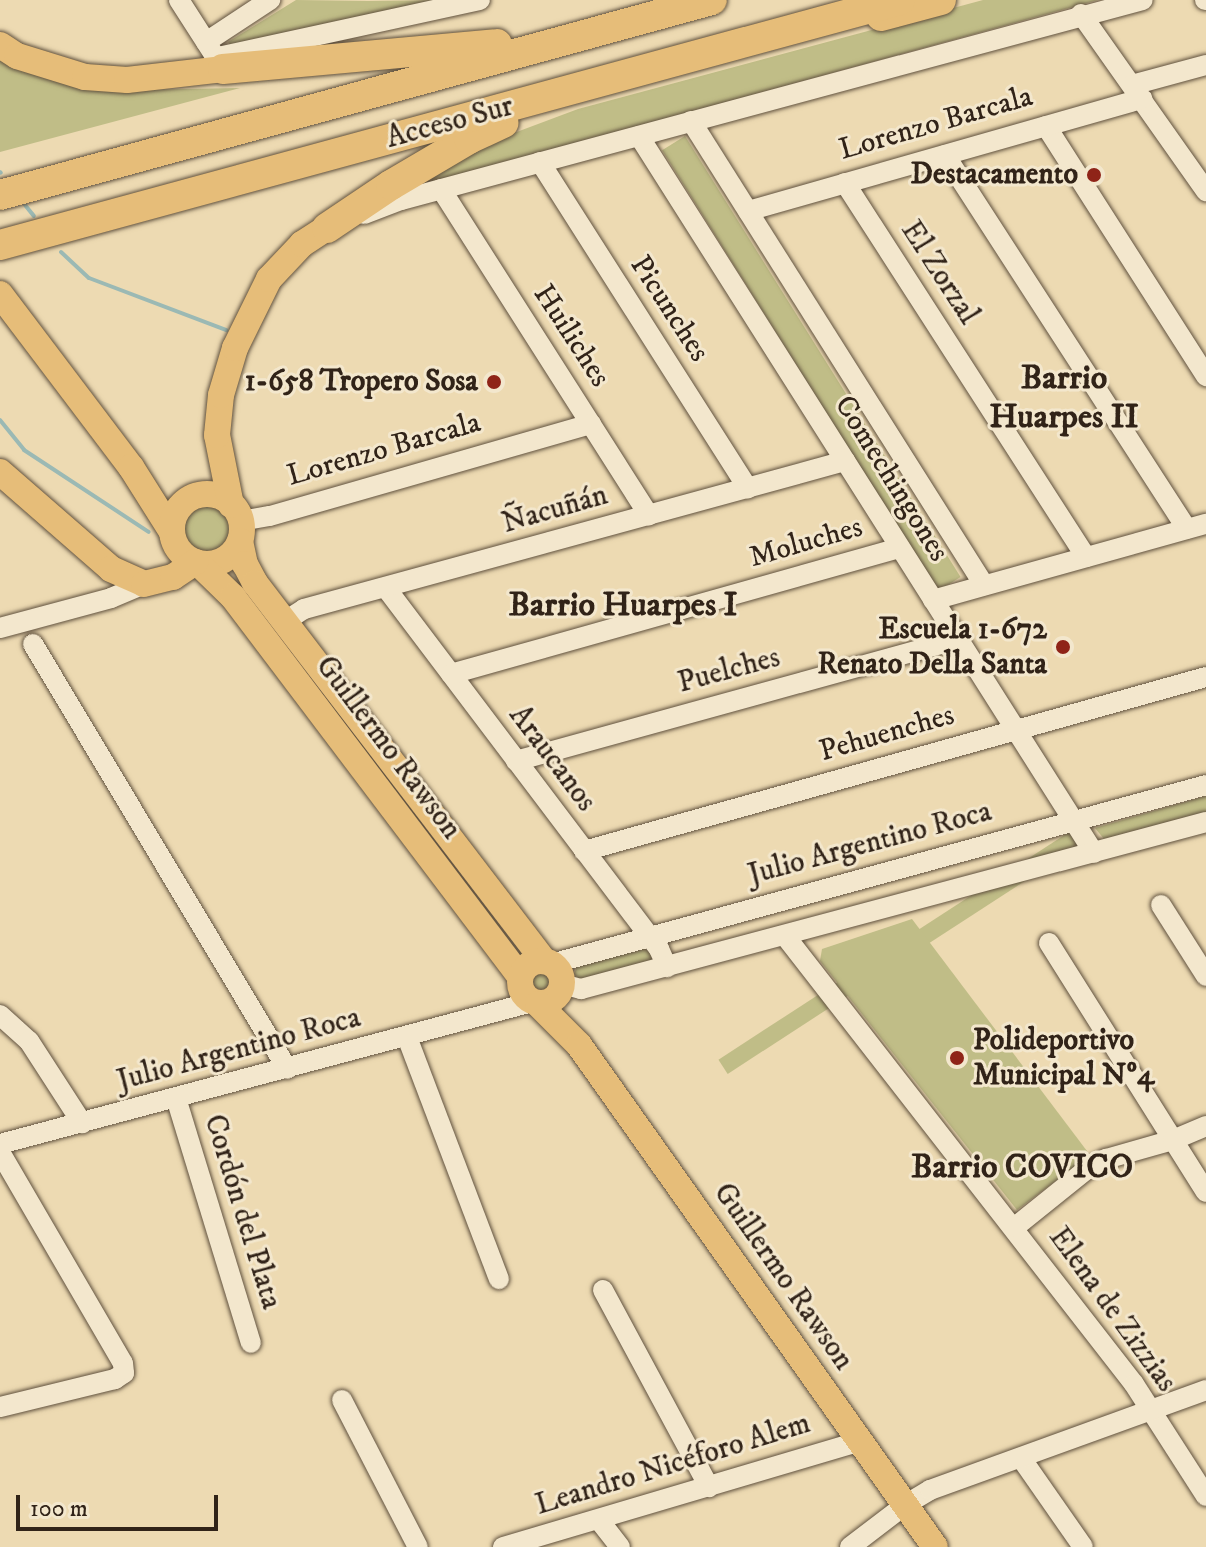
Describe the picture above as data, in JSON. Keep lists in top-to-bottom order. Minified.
{"streets":{"highway":["Acceso Sur"],"main road":["Guillermo Rawson"],"street":["Lorenzo Barcala","El Zorzal","Picunches","Huiliches","Comechingones","Ñacuñán","Moluches","Puelches","Pehuenches","Araucanos","Julio Argentino Roca","Cordón del Plata","Elena de Zizzias","Leandro Nicéforo Alem"]},"crossings":[["Lorenzo Barcala","El Zorzal"],["Lorenzo Barcala","Huiliches"],["Lorenzo Barcala","Comechingones"],["Lorenzo Barcala","Guillermo Rawson"],["Picunches","Ñacuñán"],["Huiliches","Ñacuñán"],["Comechingones","Ñacuñán"],["Comechingones","Moluches"],["Comechingones","Puelches"],["Comechingones","Pehuenches"],["Comechingones","Julio Argentino Roca"],["Ñacuñán","Guillermo Rawson"],["Ñacuñán","Araucanos"],["Moluches","Araucanos"],["Puelches","Araucanos"],["Pehuenches","Araucanos"],["Guillermo Rawson","Julio Argentino Roca"],["Guillermo Rawson","Leandro Nicéforo Alem"],["Araucanos","Julio Argentino Roca"],["Julio Argentino Roca","Cordón del Plata"]],"districts":["Barrio Huarpes II","Barrio Huarpes I","Barrio COVICO"],"places":["Destacamento","1-658 Tropero Sosa","Escuela 1-672 Renato Della Santa","Polideportivo Municipal Nº4"],"scale_bar":"100 m"}
